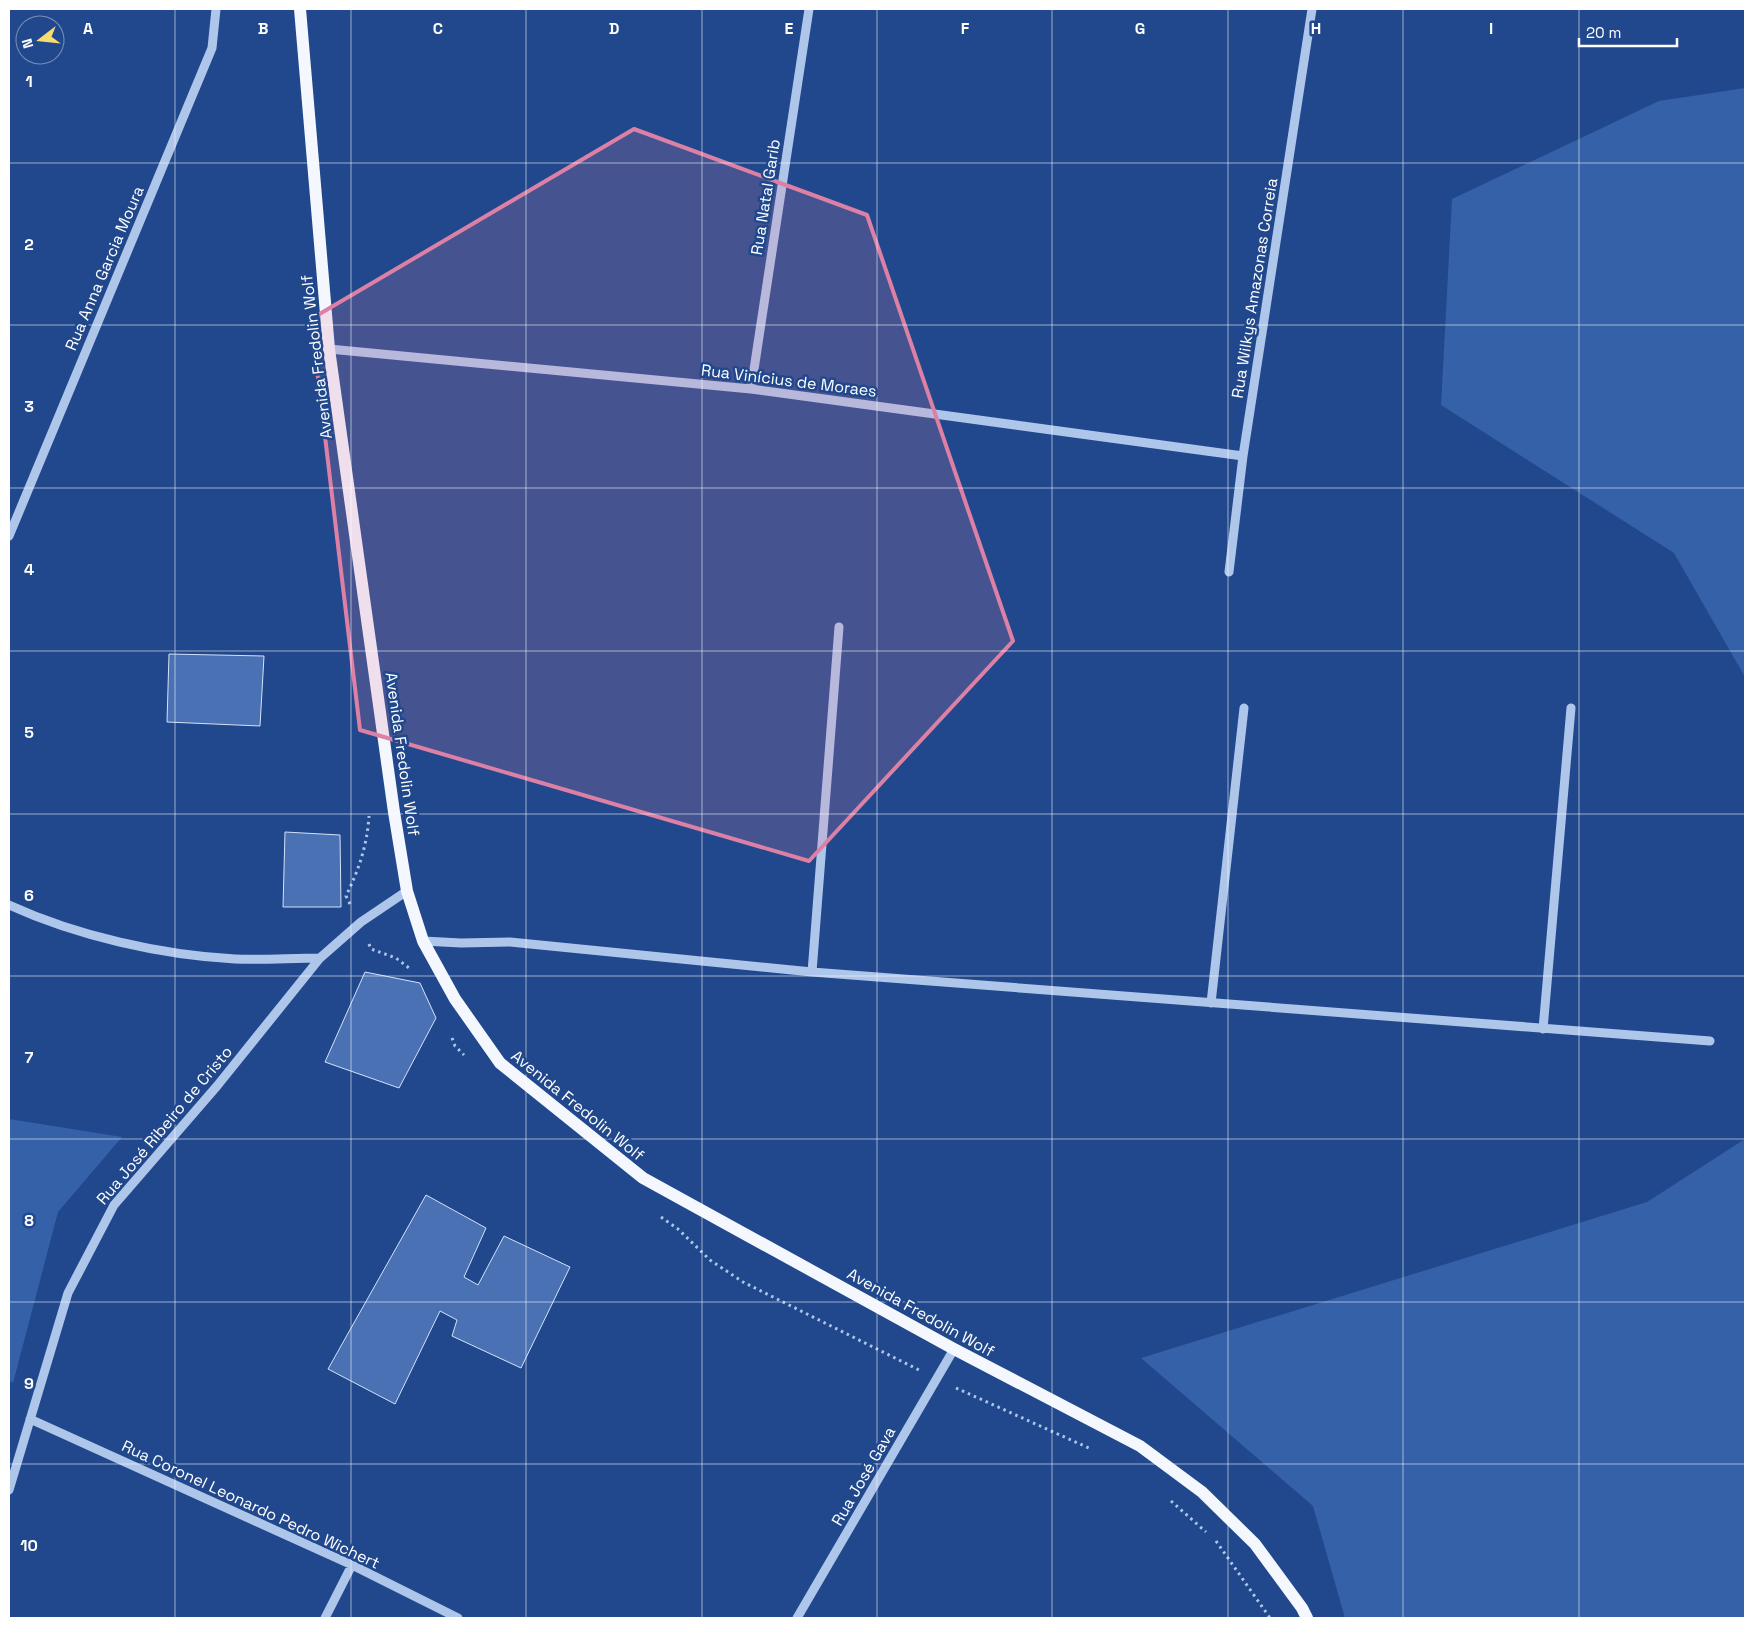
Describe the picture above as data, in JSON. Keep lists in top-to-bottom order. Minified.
{"streets":{"main road":["Avenida Fredolin Wolf"],"street":["Rua Natal Garib","Rua Anna Garcia Moura","Rua Wilkys Amazonas Correia","Rua Vinícius de Moraes","Rua José Ribeiro de Cristo","Rua José Gava","Rua Coronel Leonardo Pedro Wichert"]},"crossings":[["Rua Natal Garib","Rua Vinícius de Moraes"],["Rua Wilkys Amazonas Correia","Rua Vinícius de Moraes"],["Avenida Fredolin Wolf","Rua Vinícius de Moraes"],["Avenida Fredolin Wolf","Rua José Ribeiro de Cristo"],["Avenida Fredolin Wolf","Rua José Gava"],["Rua José Ribeiro de Cristo","Rua Coronel Leonardo Pedro Wichert"]],"scale_bar":"20 m","north":"left","grid":{"columns":["A","B","C","D","E","F","G","H","I"],"rows":["1","2","3","4","5","6","7","8","9","10"]}}
